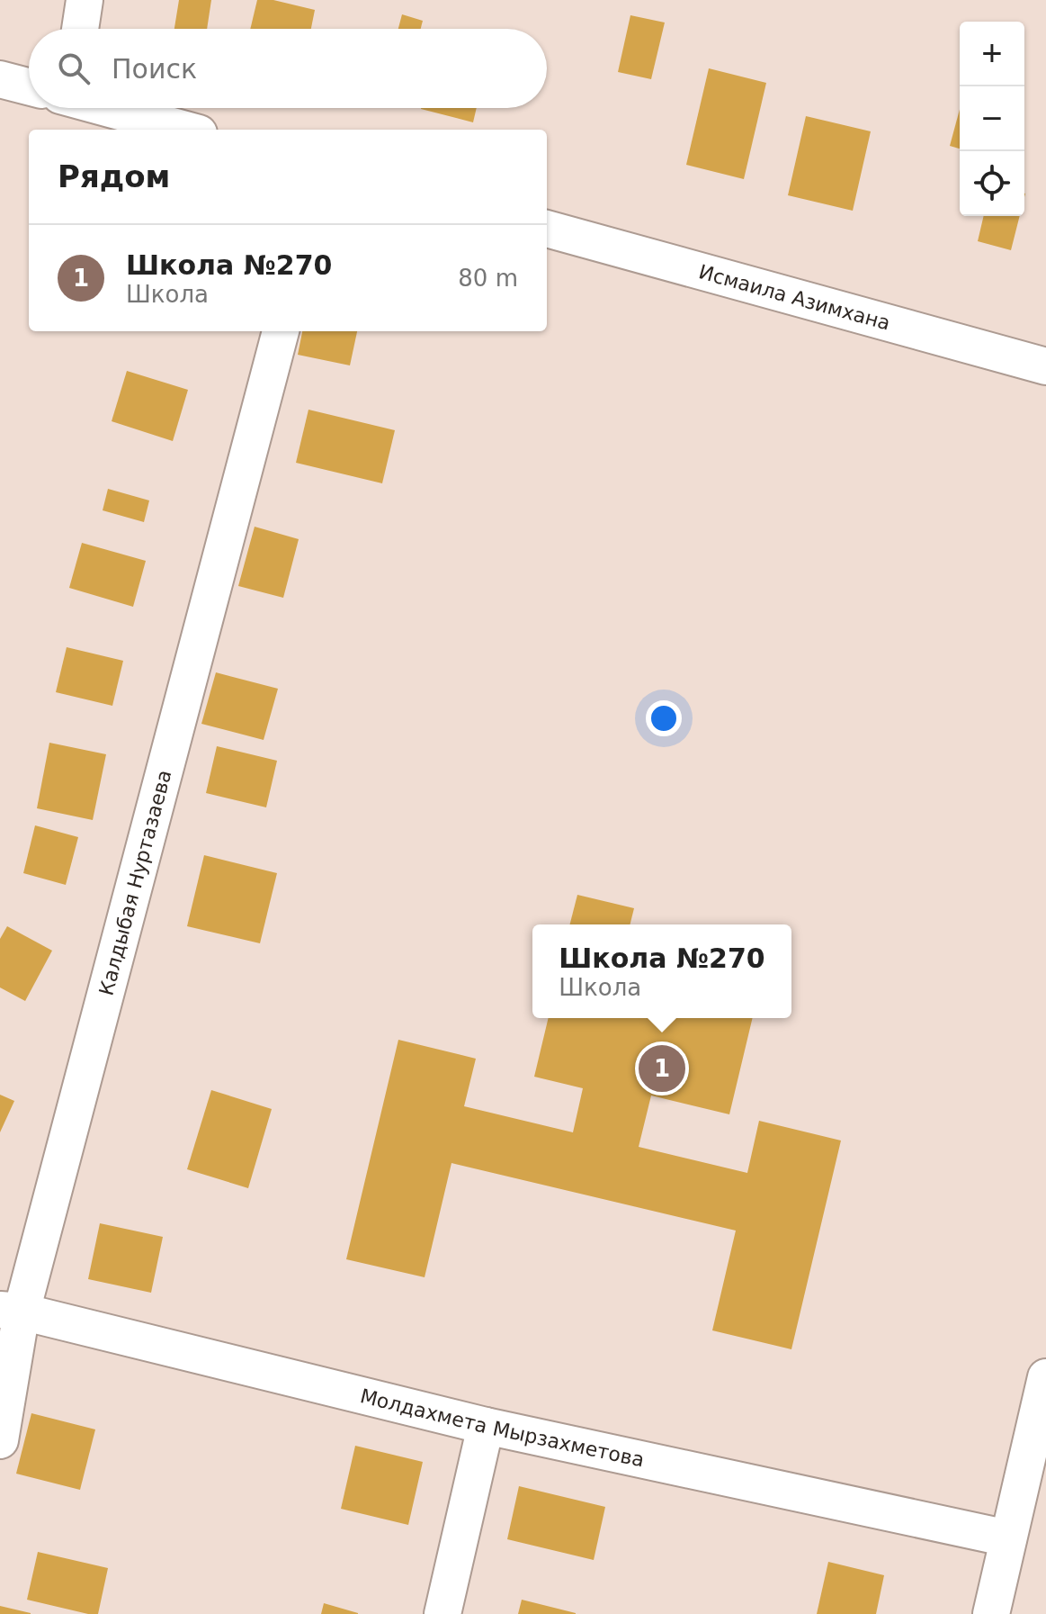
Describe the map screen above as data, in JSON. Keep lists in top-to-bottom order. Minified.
{"streets":{"street":["Исмаила Азимхана","Калдыбая Нуртазаева","Молдахмета Мырзахметова"]},"crossings":[["Калдыбая Нуртазаева","Молдахмета Мырзахметова"]],"page":{"map_buttons":["+","−"],"search":"Поиск","heading":"Рядом","list":[{"mark":"1","name":"Школа №270","note":"Школа","value":"80 m"}],"popup":["Школа №270","Школа"],"pins":"1"}}
